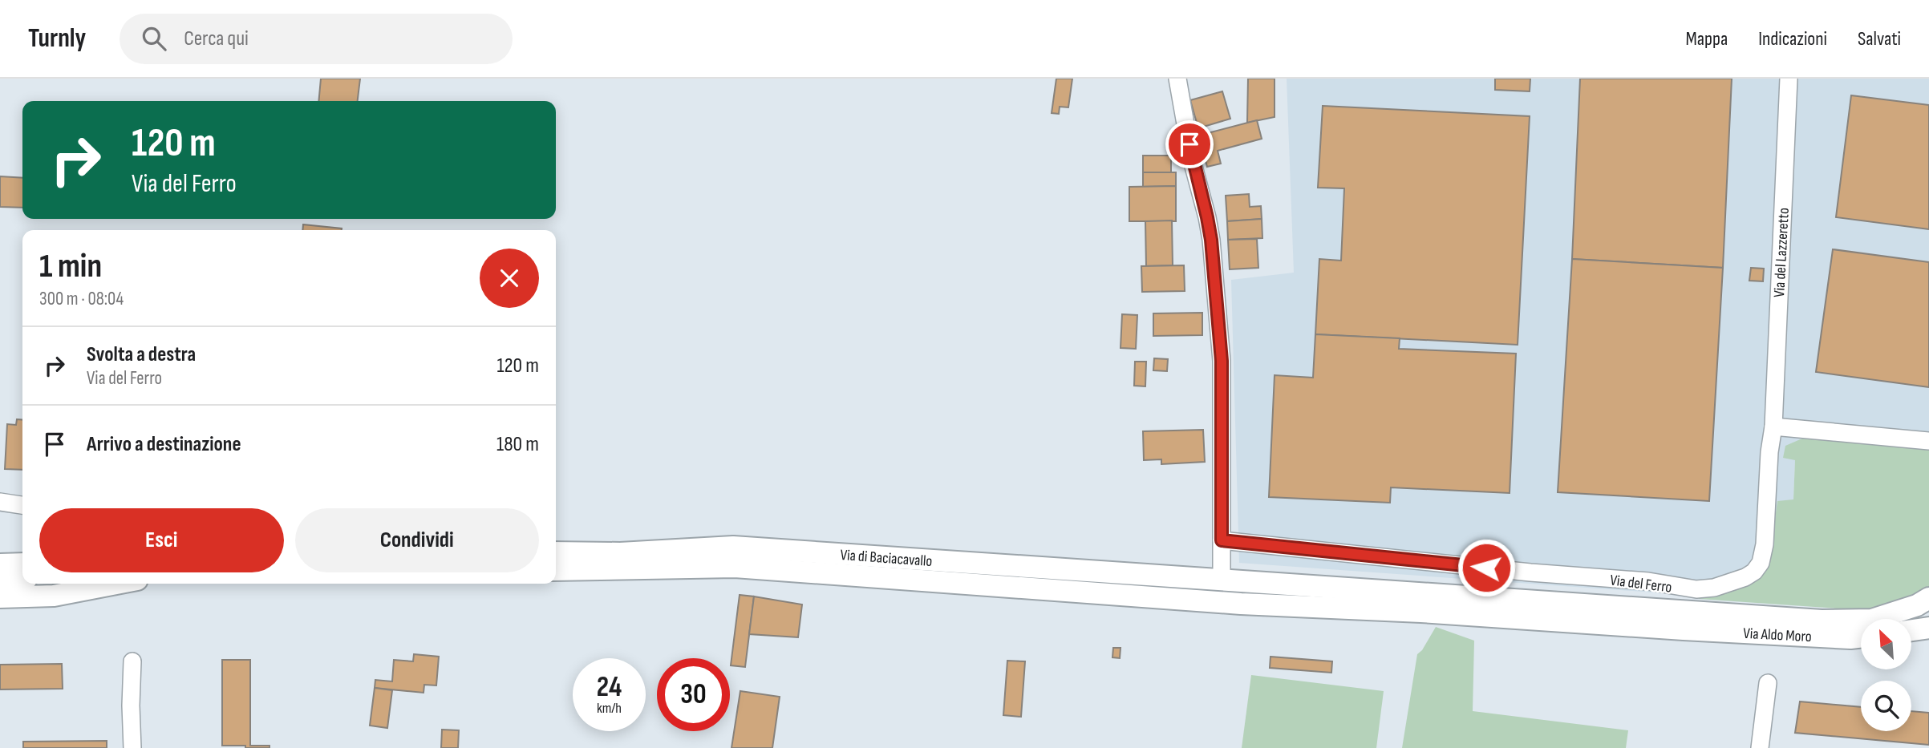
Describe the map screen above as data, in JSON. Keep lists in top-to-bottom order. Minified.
{"streets":{"main road":["Via di Baciacavallo","Via del Ferro","Via Aldo Moro"],"street":["Via del Lazzeretto"]},"crossings":[["Via del Lazzeretto","Via del Ferro"],["Via di Baciacavallo","Via del Ferro"],["Via di Baciacavallo","Via Aldo Moro"],["Via del Ferro","Via Aldo Moro"]],"north":"top left","page":{"header":"Turnly","search":"Cerca qui","nav":["Mappa","Indicazioni","Salvati"],"turn":["120 m","Via del Ferro"],"heading":["1 min","300 m · 08:04"],"list":[{"name":"Svolta a destra","note":"Via del Ferro","value":"120 m"},{"name":"Arrivo a destinazione","value":"180 m"}],"buttons":["Esci","Condividi"],"speed":"24 km/h","limit":"30"}}
